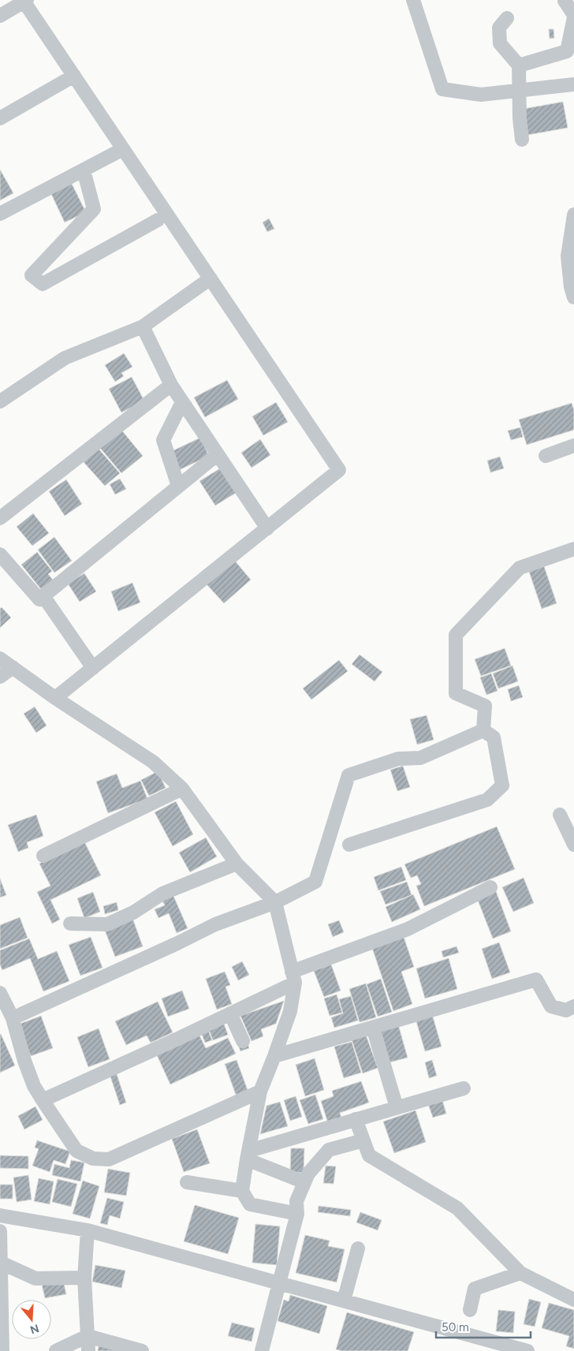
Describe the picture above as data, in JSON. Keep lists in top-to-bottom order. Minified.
{"scale_bar":"50 m","north":"bottom"}
